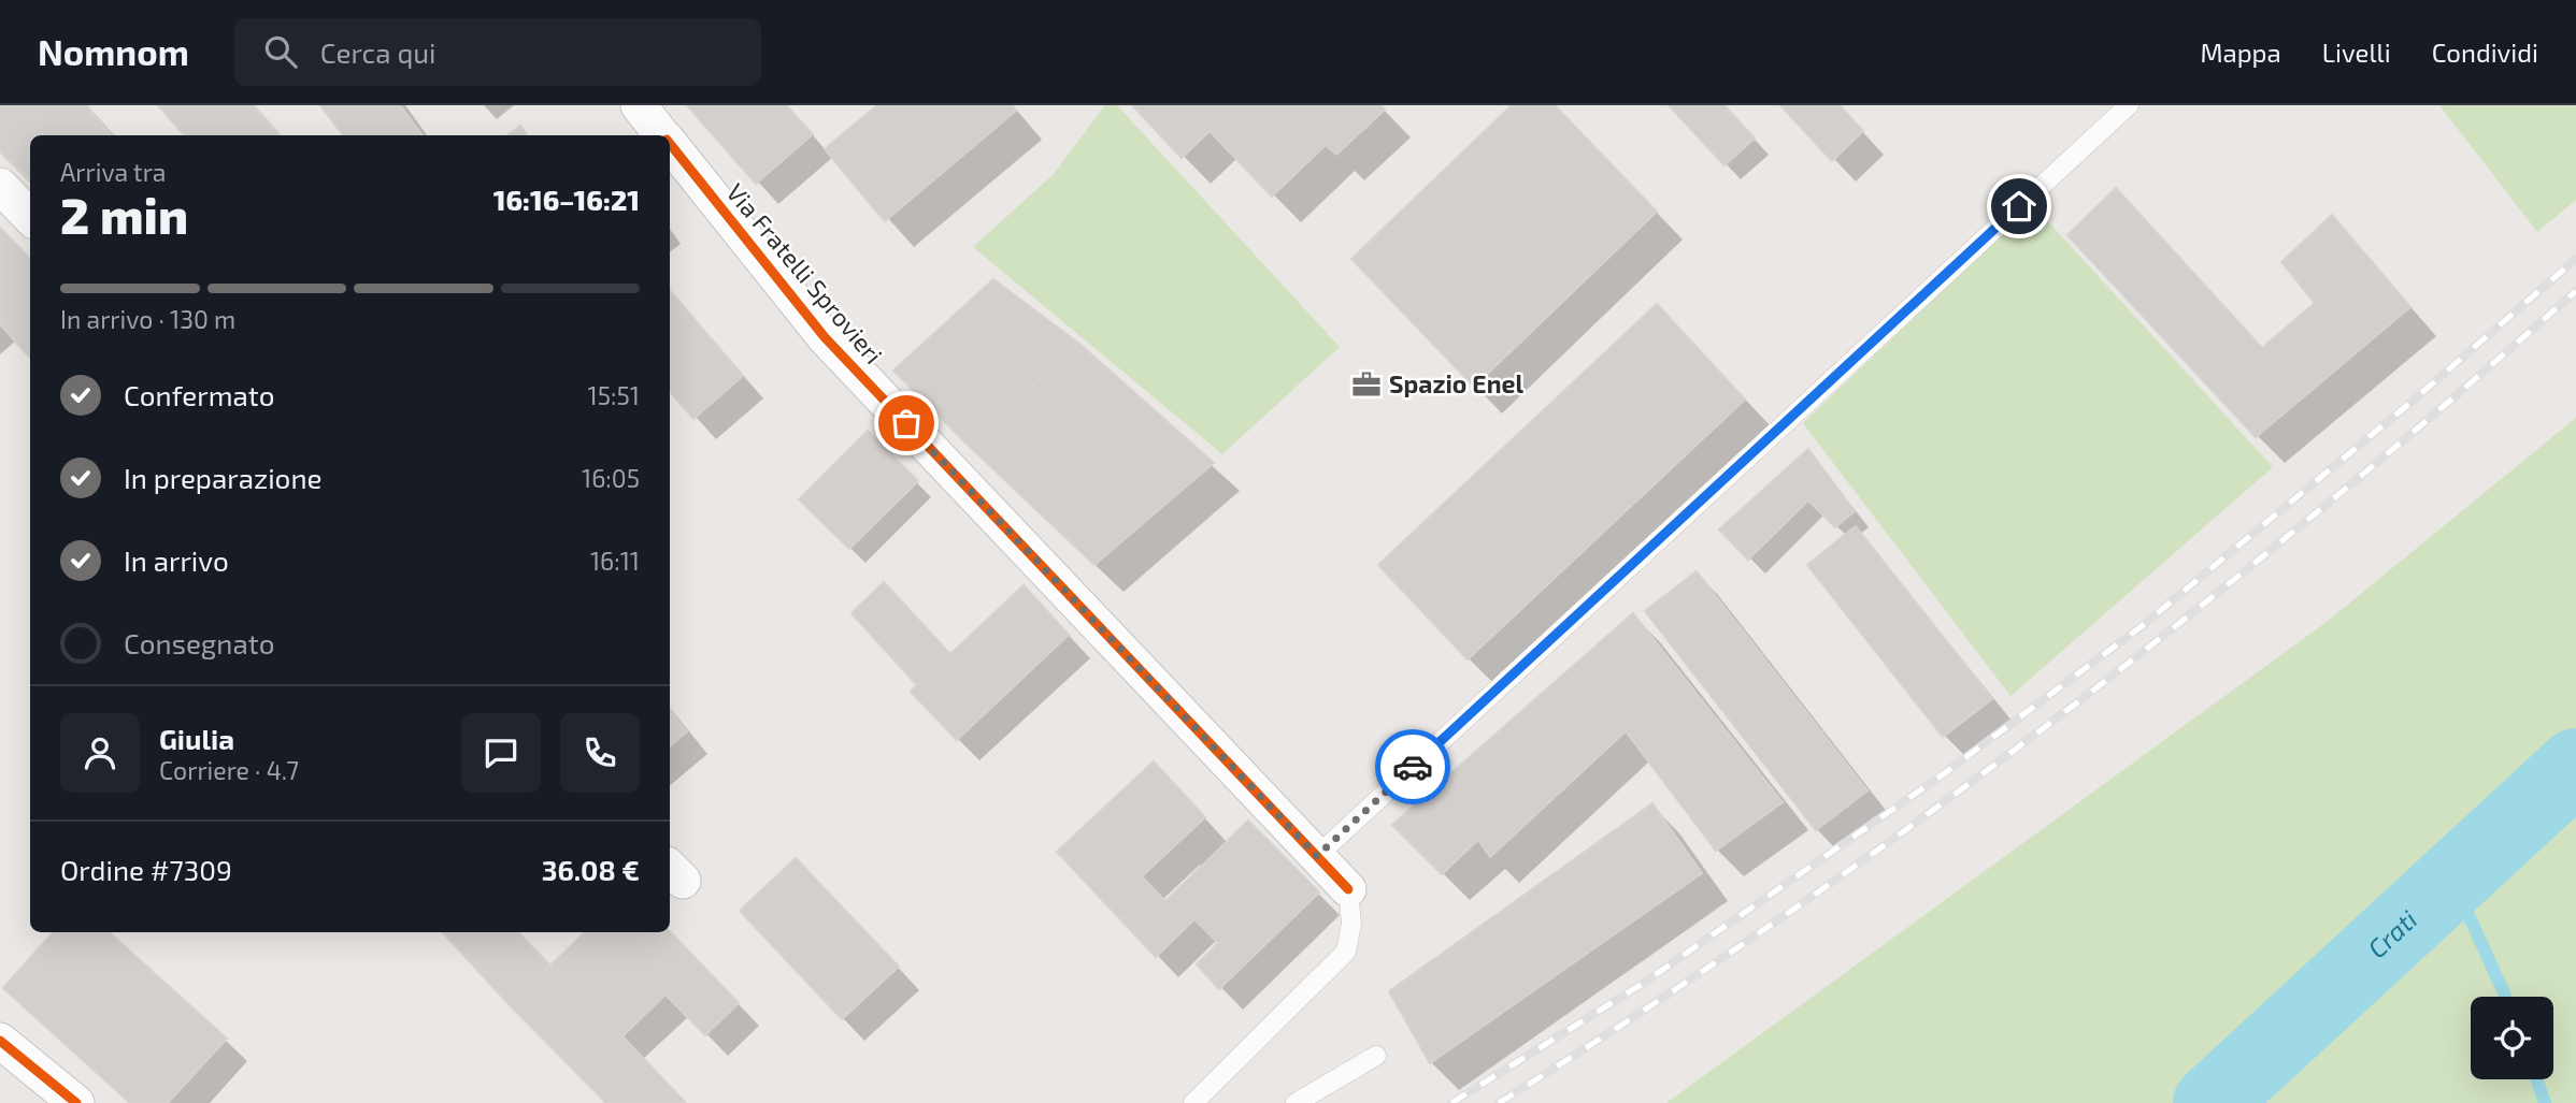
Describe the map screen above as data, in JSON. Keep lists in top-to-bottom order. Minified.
{"streets":{"street":["Via Fratelli Sprovieri"]},"water":["Crati"],"places":{"office":["Spazio Enel"]},"page":{"header":"Nomnom","search":"Cerca qui","nav":["Mappa","Livelli","Condividi"],"heading":["2 min","Arriva tra","16:16–16:21"],"panel":["Giulia","Corriere · 4.7","Ordine #7309","36.08 €"],"bar":"In arrivo · 130 m","list":[["Confermato","15:51"],["In preparazione","16:05"],["In arrivo","16:11"],"Consegnato"]}}
